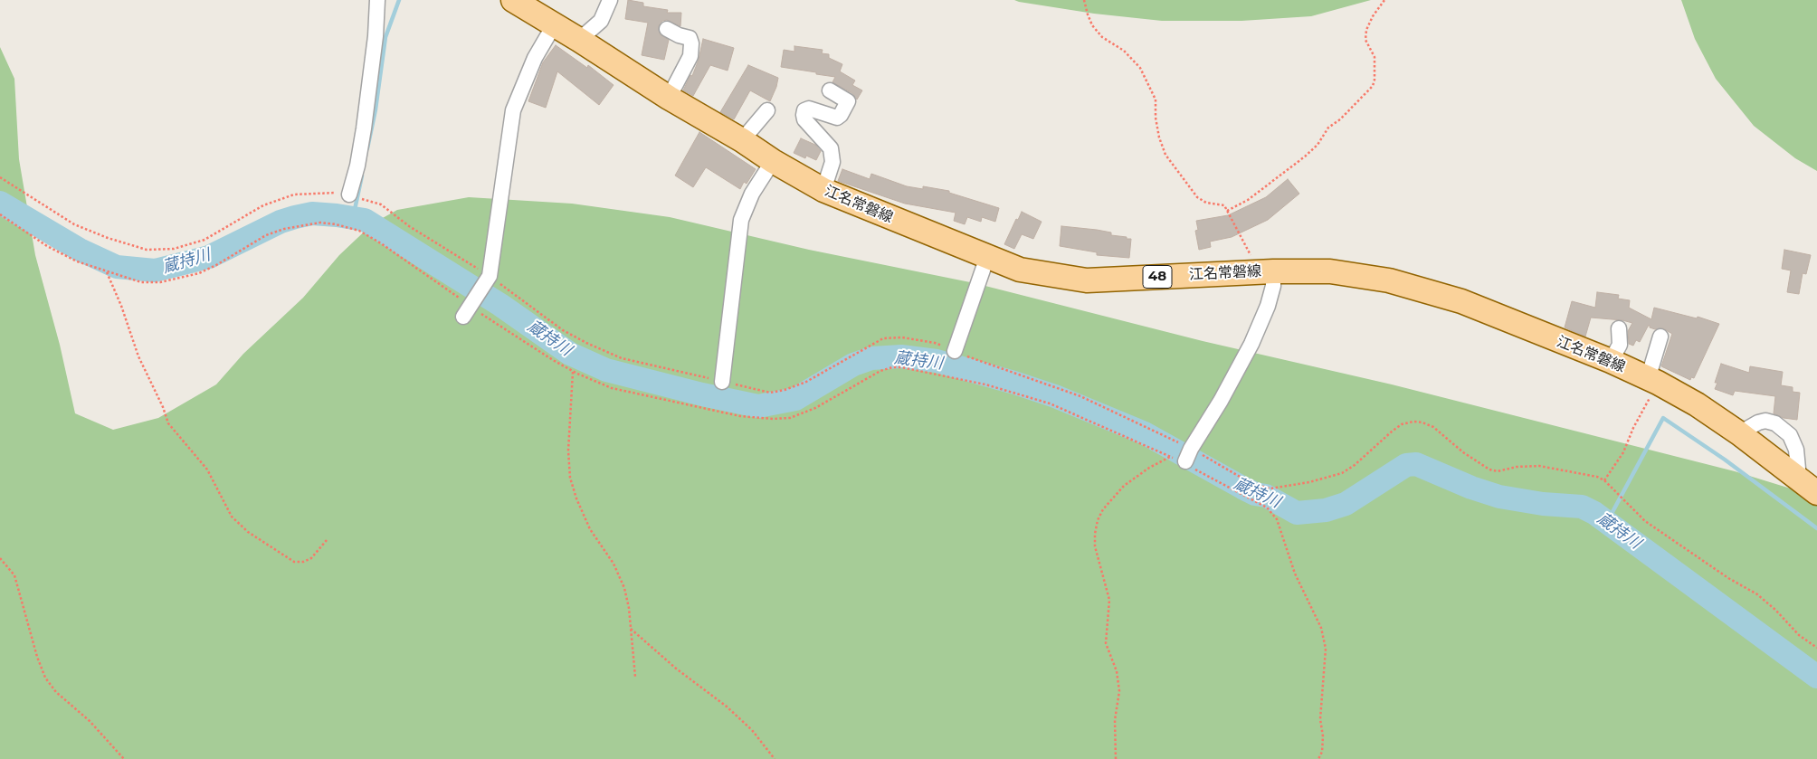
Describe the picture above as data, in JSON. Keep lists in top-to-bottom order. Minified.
{"streets":{"main road":["江名常磐線","48"]},"water":["蔵持川"]}
